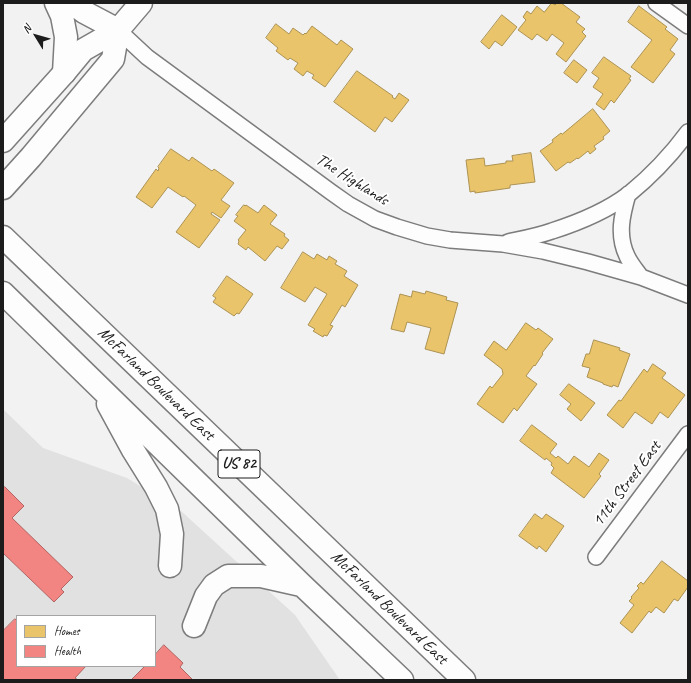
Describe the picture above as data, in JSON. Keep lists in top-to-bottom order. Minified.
{"streets":{"main road":["McFarland Boulevard East","US 82"],"street":["The Highlands","11th Street East"]},"legend":["Homes","Health"],"north":"top left"}
